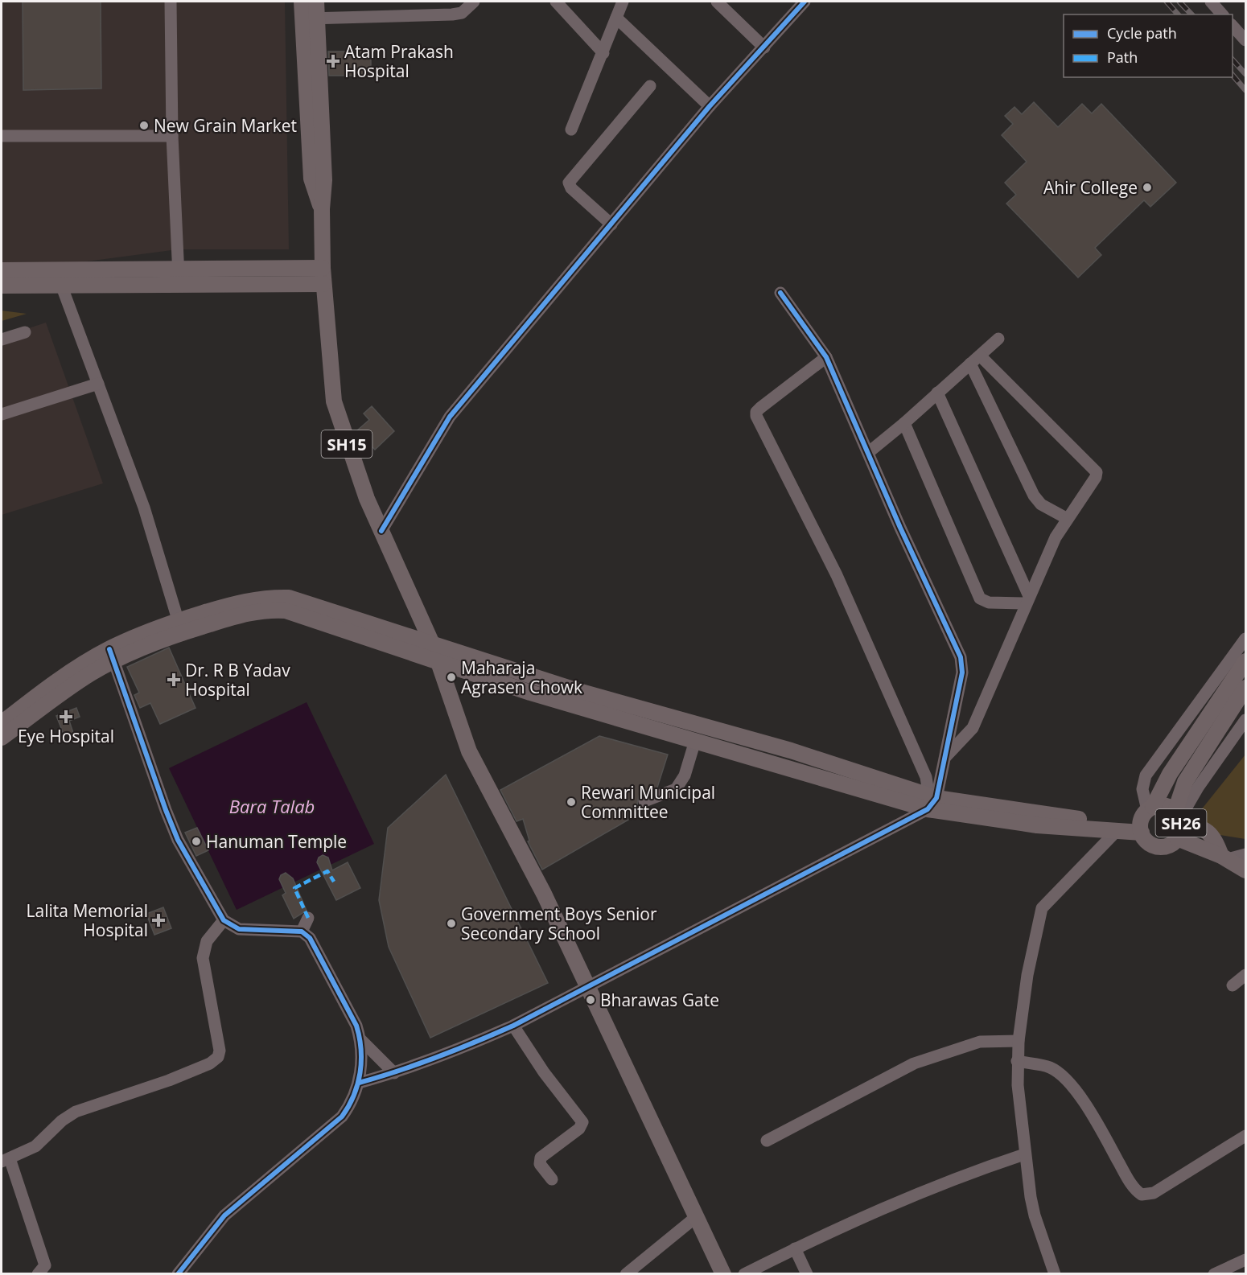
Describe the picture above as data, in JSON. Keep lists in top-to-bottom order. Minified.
{"streets":{"main road":["SH15","SH26"]},"water":["Bara Talab"],"places":{"health":["Atam Prakash Hospital","Dr. R B Yadav Hospital","Eye Hospital","Lalita Memorial Hospital"],"other":["New Grain Market","Ahir College","Maharaja Agrasen Chowk","Rewari Municipal Committee","Hanuman Temple","Government Boys Senior Secondary School","Bharawas Gate"]},"legend":["Cycle path","Path"]}
